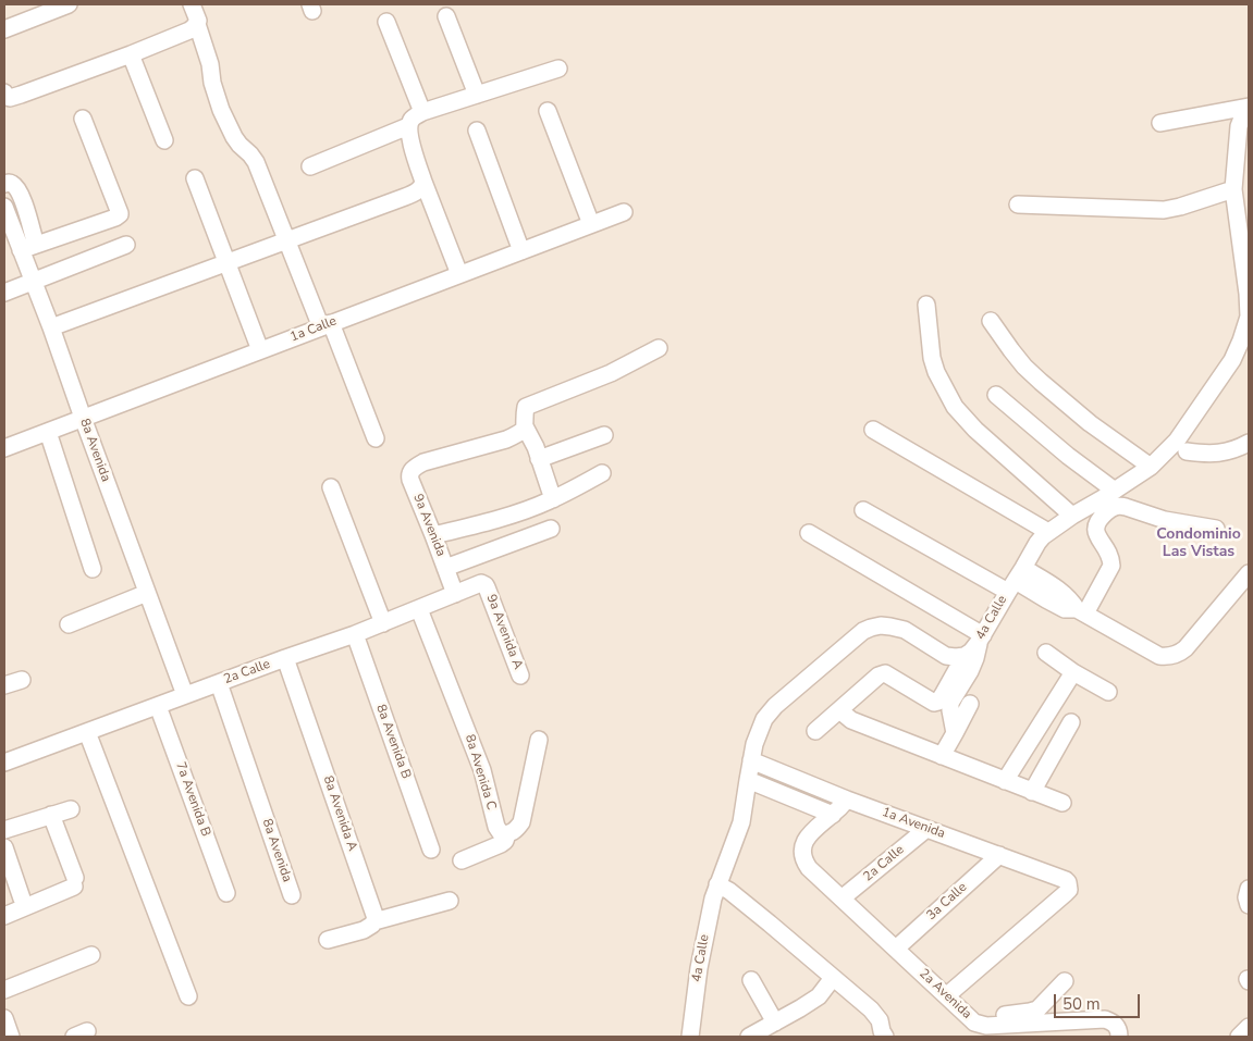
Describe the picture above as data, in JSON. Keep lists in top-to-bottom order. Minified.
{"streets":{"street":["1a Calle","8a Avenida","9a Avenida","4a Calle","9a Avenida A","2a Calle","8a Avenida B","8a Avenida C","7a Avenida B","8a Avenida A","1a Avenida","3a Calle","2a Avenida"]},"crossings":[["1a Calle","8a Avenida"],["8a Avenida","2a Calle"],["9a Avenida","2a Calle"],["4a Calle","1a Avenida"],["9a Avenida A","2a Calle"],["2a Calle","8a Avenida B"],["2a Calle","8a Avenida C"],["2a Calle","7a Avenida B"],["2a Calle","8a Avenida A"],["2a Calle","1a Avenida"],["2a Calle","2a Avenida"],["1a Avenida","3a Calle"],["1a Avenida","2a Avenida"],["3a Calle","2a Avenida"]],"districts":["Condominio Las Vistas"],"scale_bar":"50 m"}
